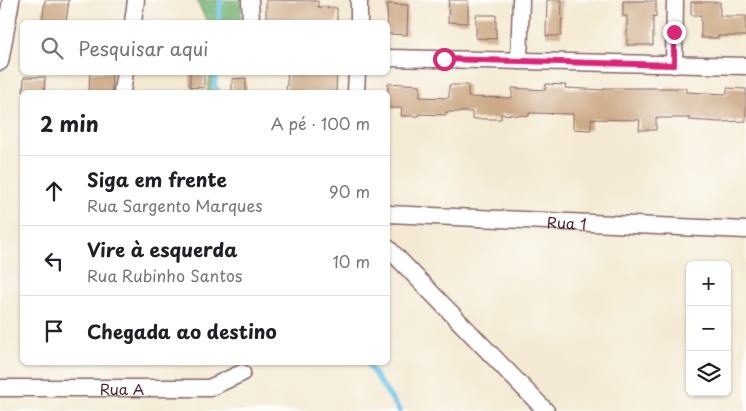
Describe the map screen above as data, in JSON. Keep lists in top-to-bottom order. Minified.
{"streets":{"street":["Rua 1","Rua A"]},"page":{"search":"Pesquisar aqui","heading":["2 min","A pé · 100 m"],"list":[["Siga em frente","Rua Sargento Marques","90 m"],["Vire à esquerda","Rua Rubinho Santos","10 m"],"Chegada ao destino"],"map_buttons":["+","−"]}}
